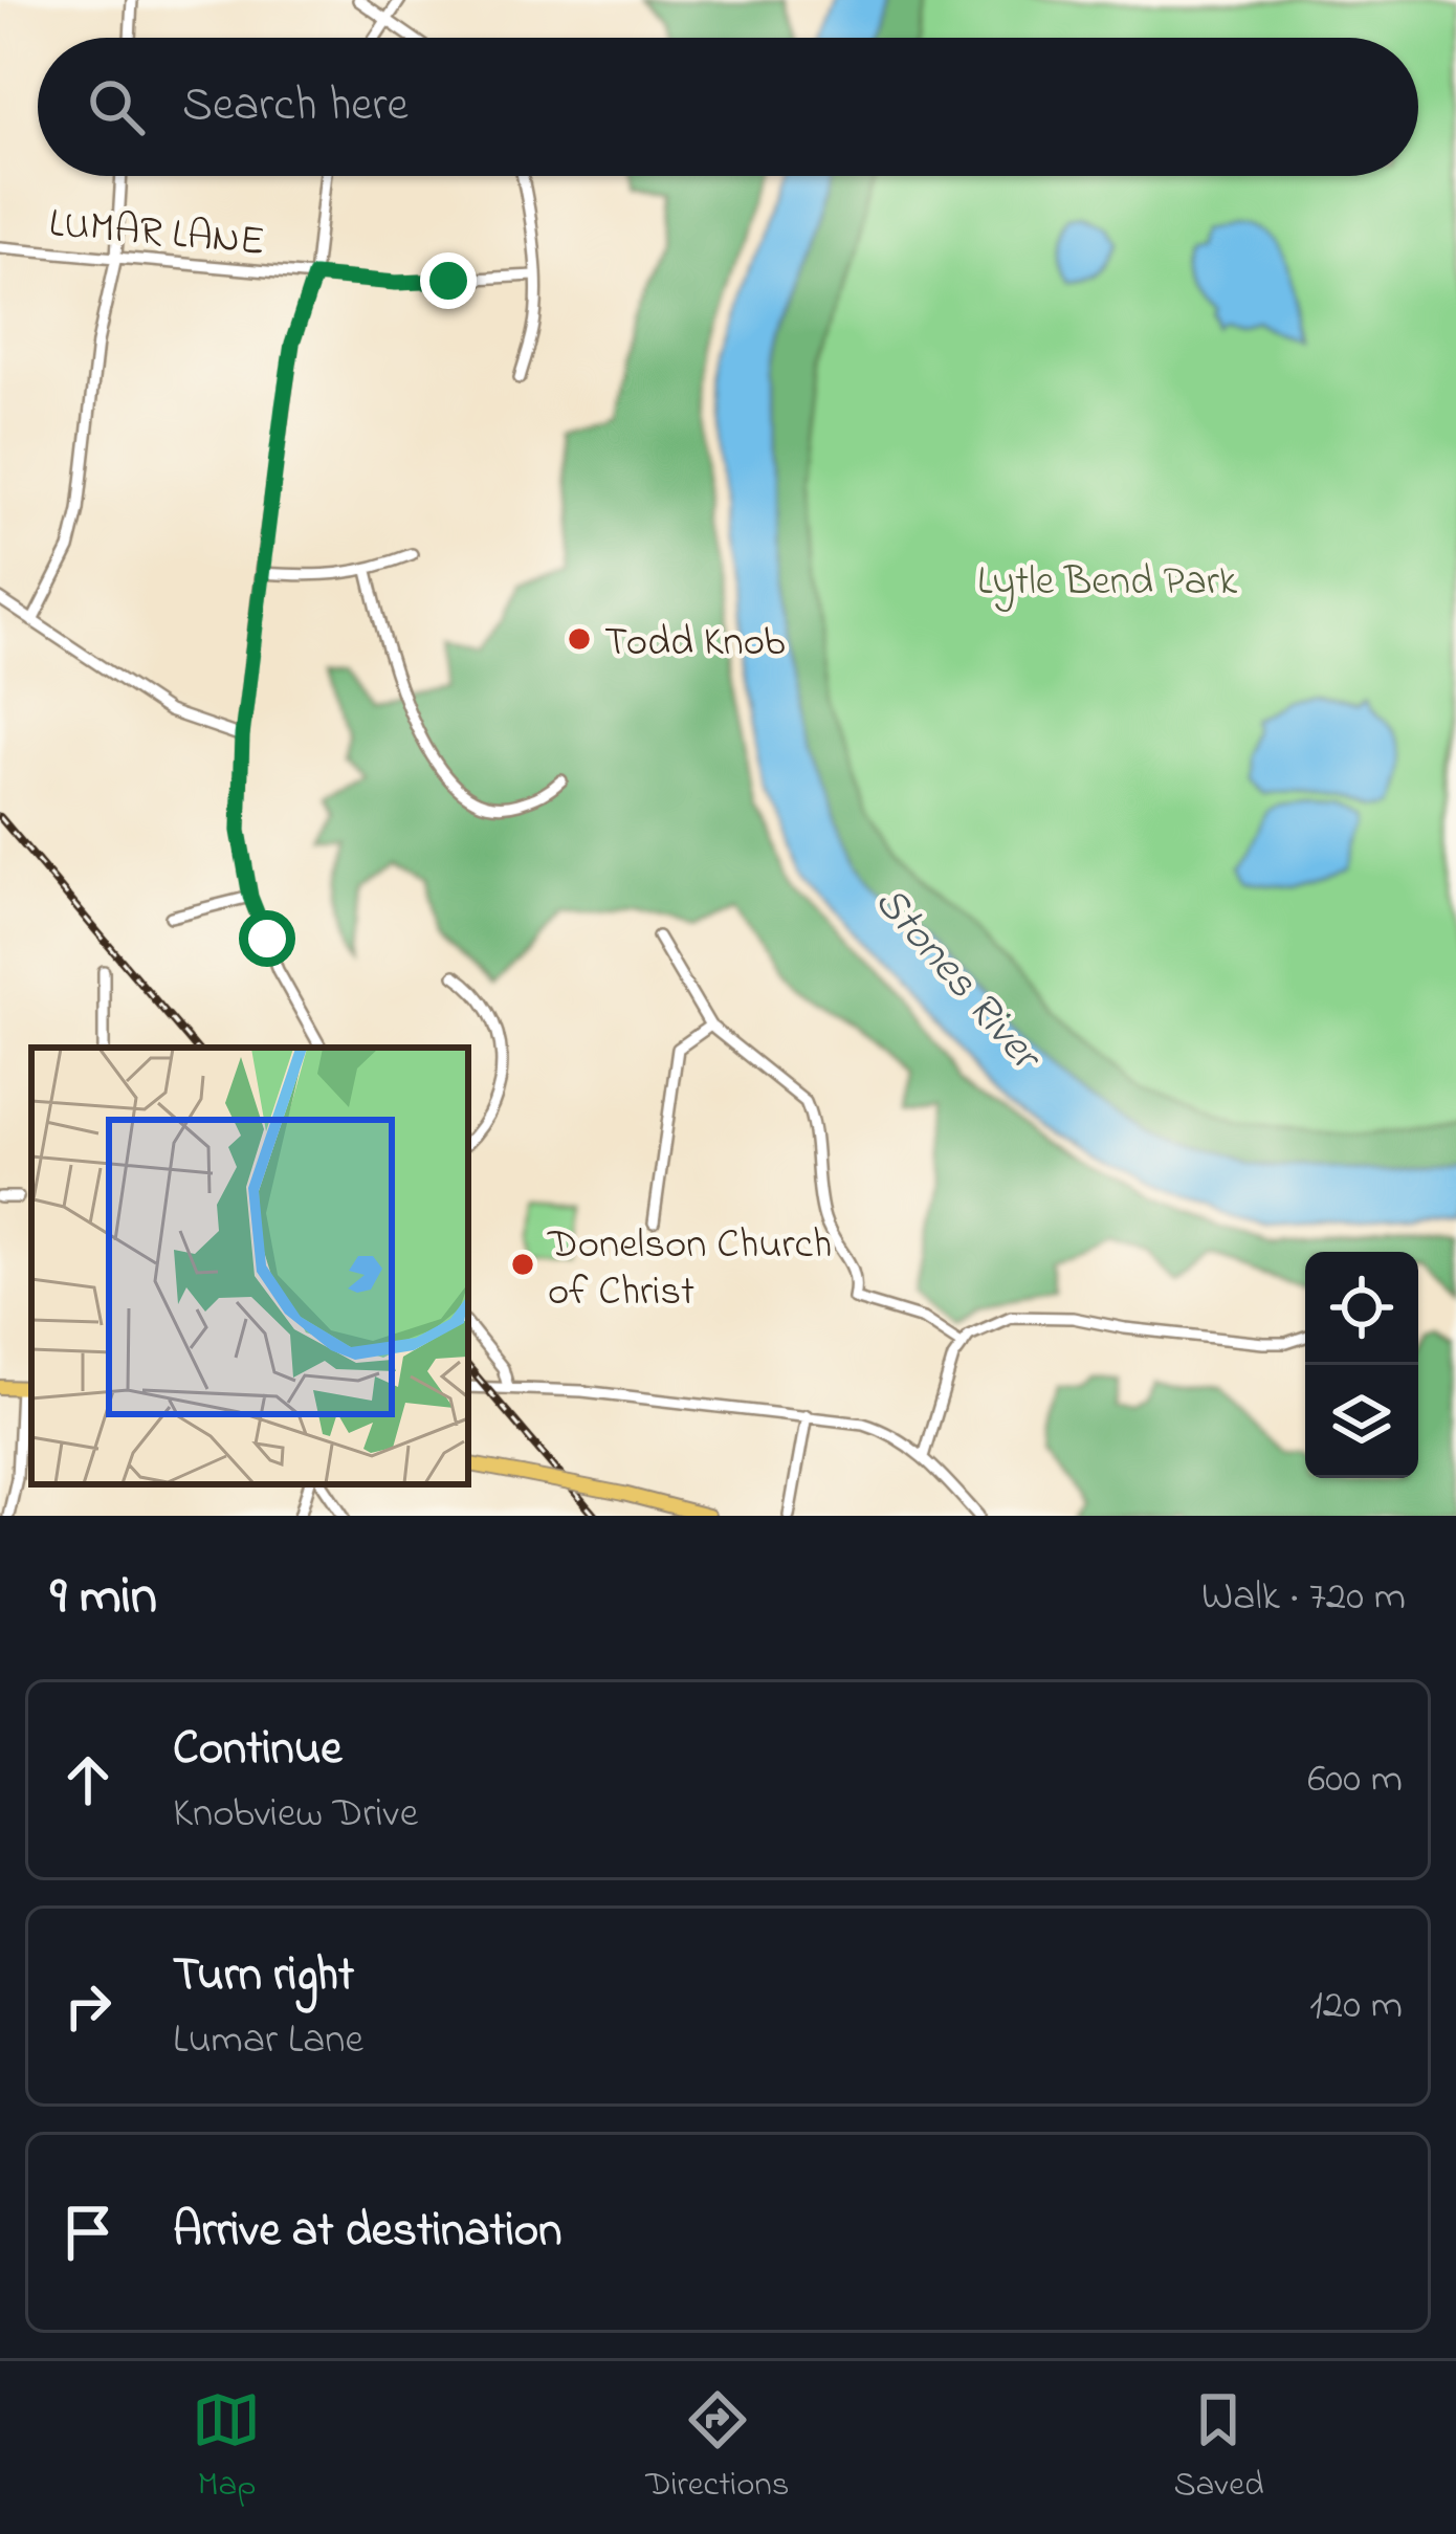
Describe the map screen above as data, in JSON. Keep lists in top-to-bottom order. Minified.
{"streets":{"street":["LUMAR LANE"]},"water":["Stones River"],"parks":["Lytle Bend Park"],"places":["Todd Knob","Donelson Church of Christ"],"page":{"search":"Search here","heading":["9 min","Walk · 720 m"],"list":[["Continue","Knobview Drive","600 m"],["Turn right","Lumar Lane","120 m"],"Arrive at destination"],"nav":["Map","Directions","Saved"]}}
